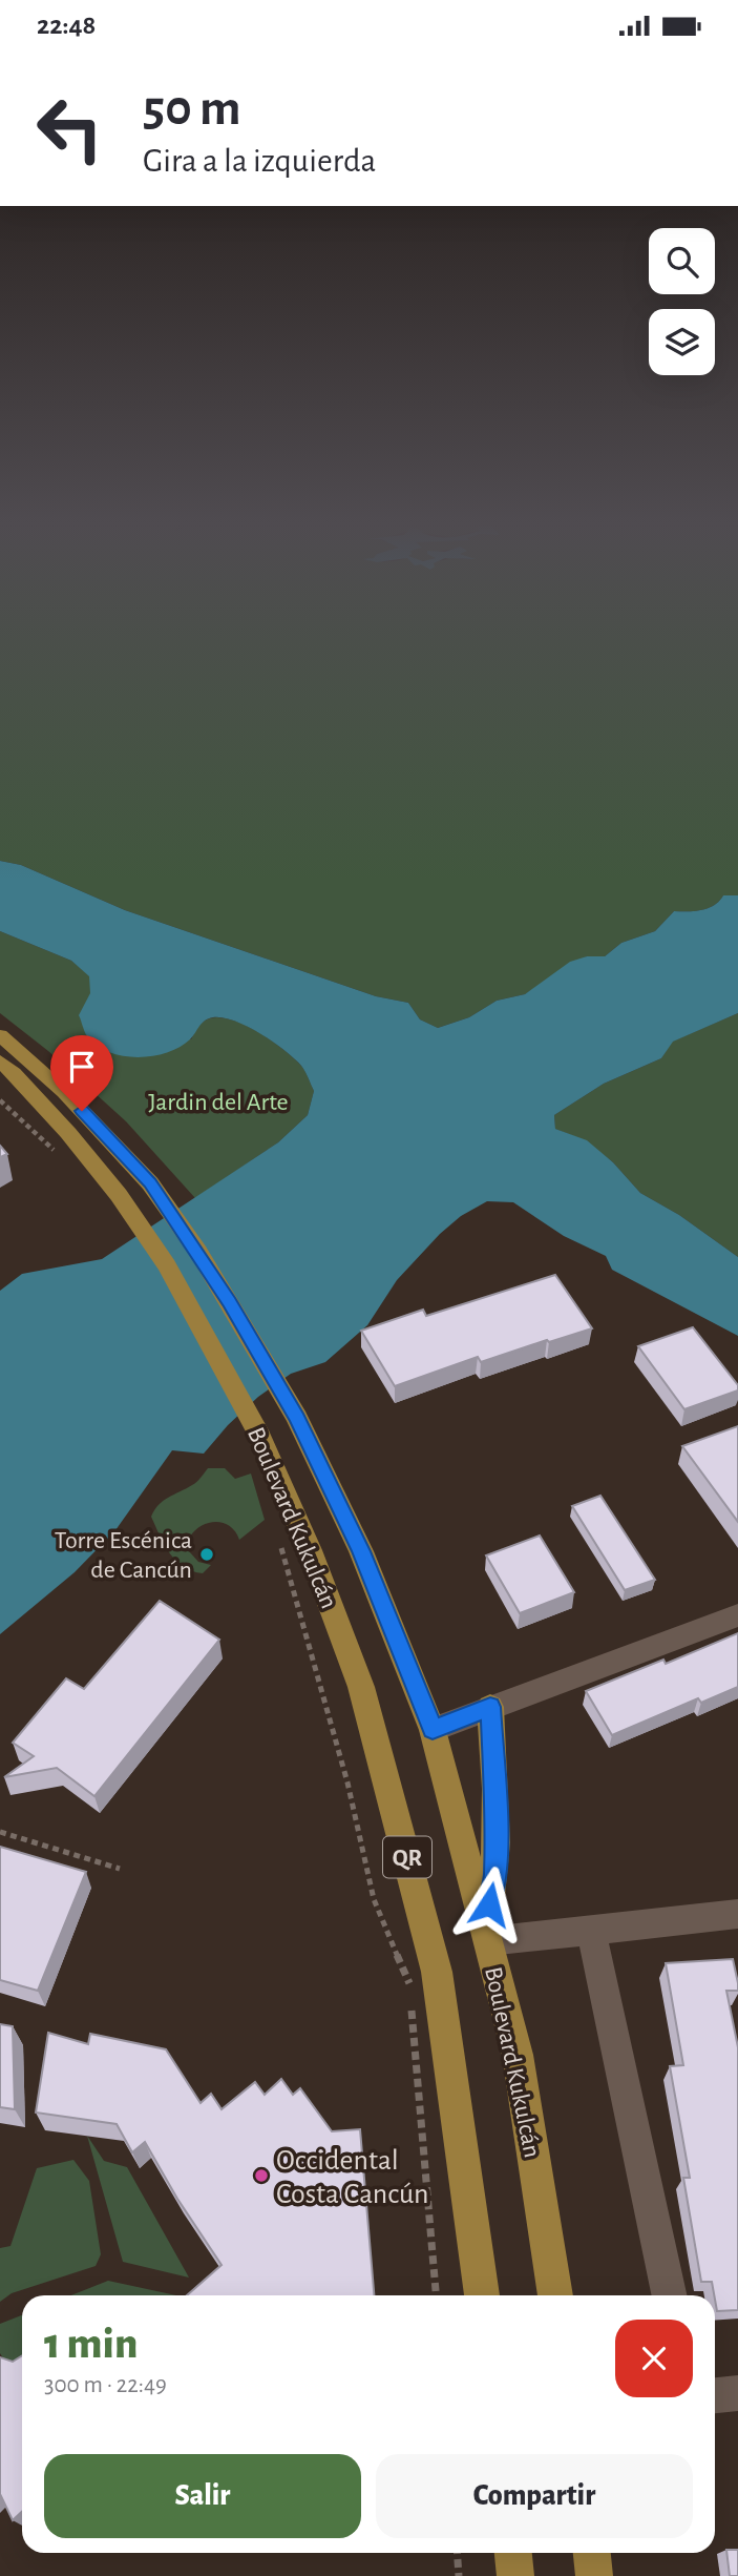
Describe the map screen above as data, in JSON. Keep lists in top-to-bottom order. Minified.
{"streets":{"main road":["Boulevard Kukulcán","QR"]},"parks":["Jardin del Arte"],"places":["Torre Escénica de Cancún","Occidental Costa Cancún"],"page":{"status":"22:48","turn":["50 m","Gira a la izquierda"],"heading":["1 min","300 m · 22:49"],"buttons":["Salir","Compartir"]}}
